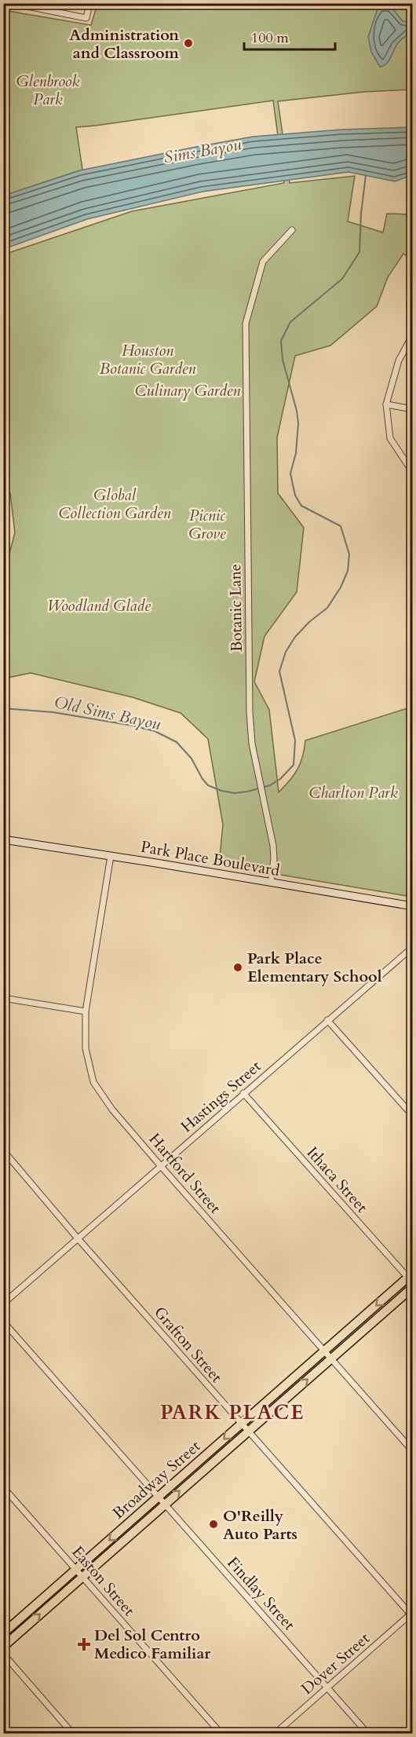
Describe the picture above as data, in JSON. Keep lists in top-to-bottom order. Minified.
{"streets":{"main road":["Broadway Street"],"street":["Botanic Lane","Park Place Boulevard","Hastings Street","Hartford Street","Ithaca Street","Grafton Street","Easton Street","Findlay Street","Dover Street"]},"crossings":[["Botanic Lane","Park Place Boulevard"],["Park Place Boulevard","Hartford Street"],["Hastings Street","Hartford Street"],["Hastings Street","Ithaca Street"],["Hastings Street","Grafton Street"],["Hartford Street","Broadway Street"],["Ithaca Street","Broadway Street"],["Grafton Street","Broadway Street"],["Grafton Street","Dover Street"],["Broadway Street","Easton Street"],["Broadway Street","Findlay Street"],["Findlay Street","Dover Street"]],"districts":["PARK PLACE"],"water":["Sims Bayou","Old Sims Bayou"],"parks":["Glenbrook Park","Houston Botanic Garden","Culinary Garden","Global Collection Garden","Picnic Grove","Woodland Glade","Charlton Park"],"places":{"other":["Administration and Classroom","Park Place Elementary School","O'Reilly Auto Parts"],"health":["Del Sol Centro Medico Familiar"]},"scale_bar":"100 m"}
